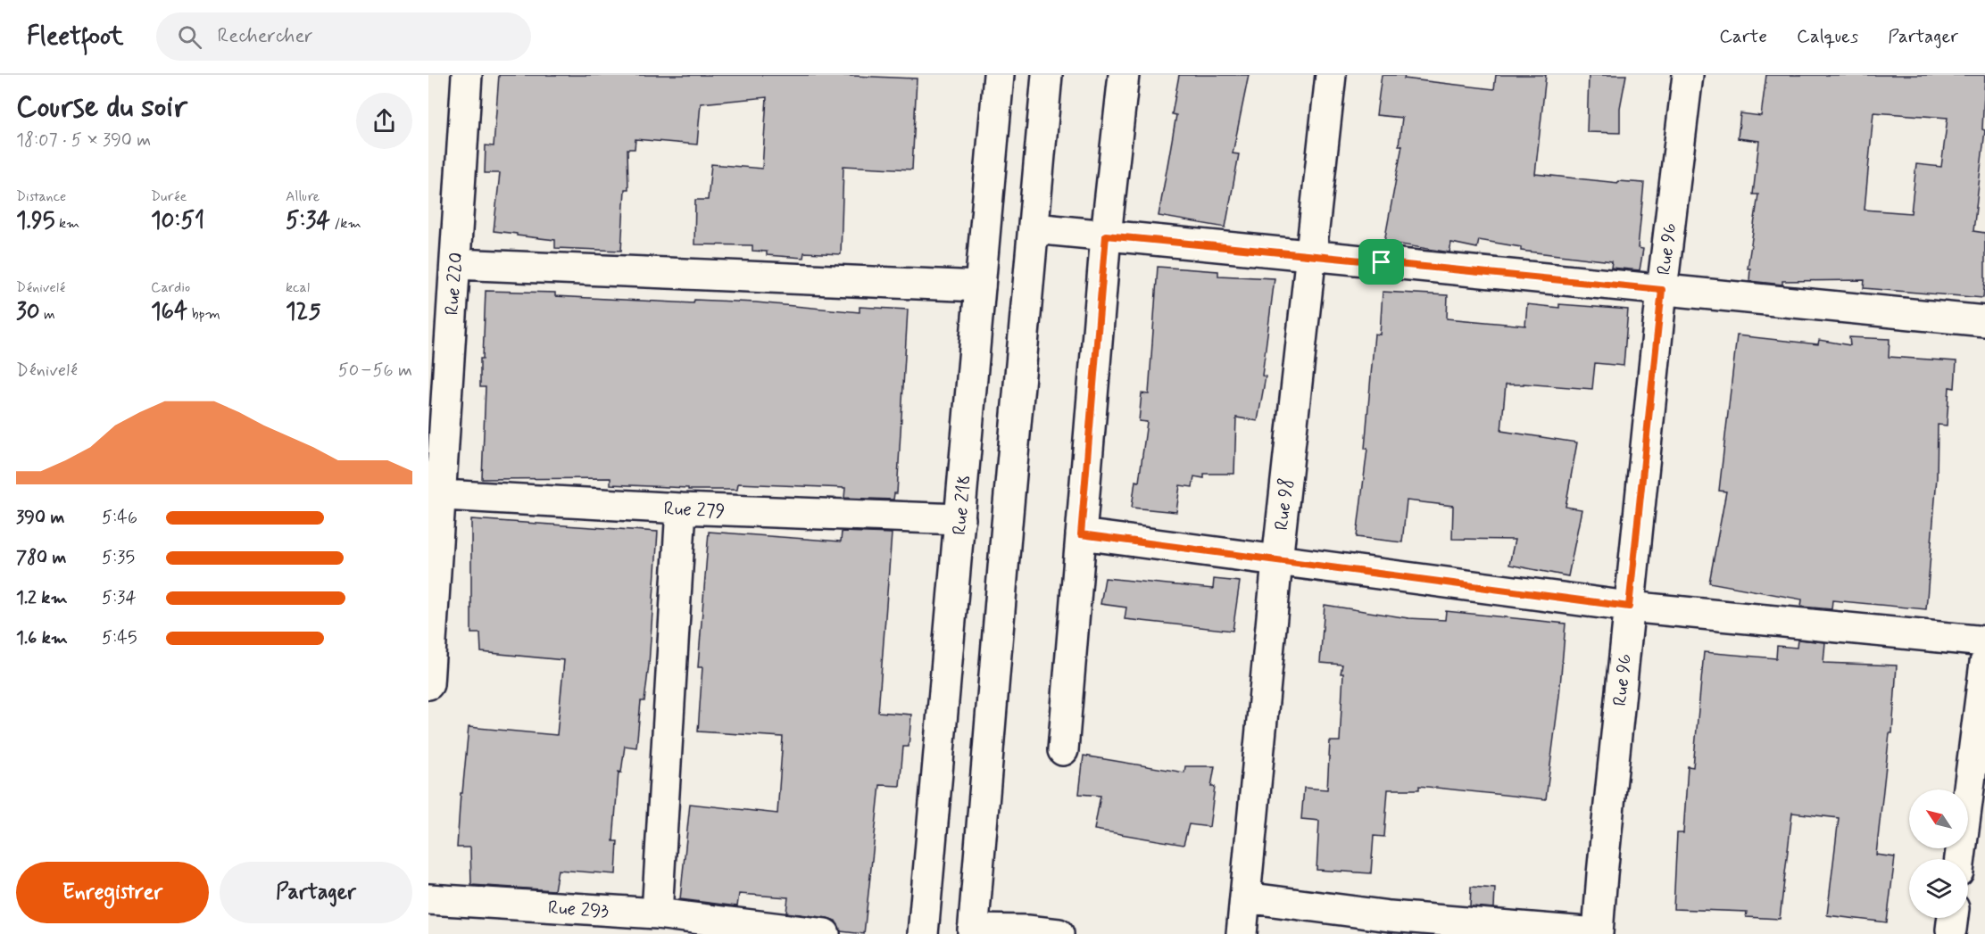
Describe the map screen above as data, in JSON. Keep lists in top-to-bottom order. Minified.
{"streets":{"main road":["Rue 96","Rue 220","Rue 98","Rue 218","Rue 279","Rue 293"]},"crossings":[["Rue 96","Rue 98"],["Rue 220","Rue 279"],["Rue 218","Rue 279"]],"north":"top left","page":{"header":"Fleetfoot","search":"Rechercher","nav":["Carte","Calques","Partager"],"heading":["Course du soir","18:07 · 5 × 390 m"],"stats":[["Distance","1.95 km"],["Durée","10:51"],["Allure","5:34 /km"],["Dénivelé","30 m"],["Cardio","164 bpm"],["kcal","125"]],"chart":["Dénivelé","50–56 m"],"list":[{"name":"390 m","note":"5:46"},{"name":"780 m","note":"5:35"},{"name":"1.2 km","note":"5:34"},{"name":"1.6 km","note":"5:45"}],"buttons":["Enregistrer","Partager"]}}
